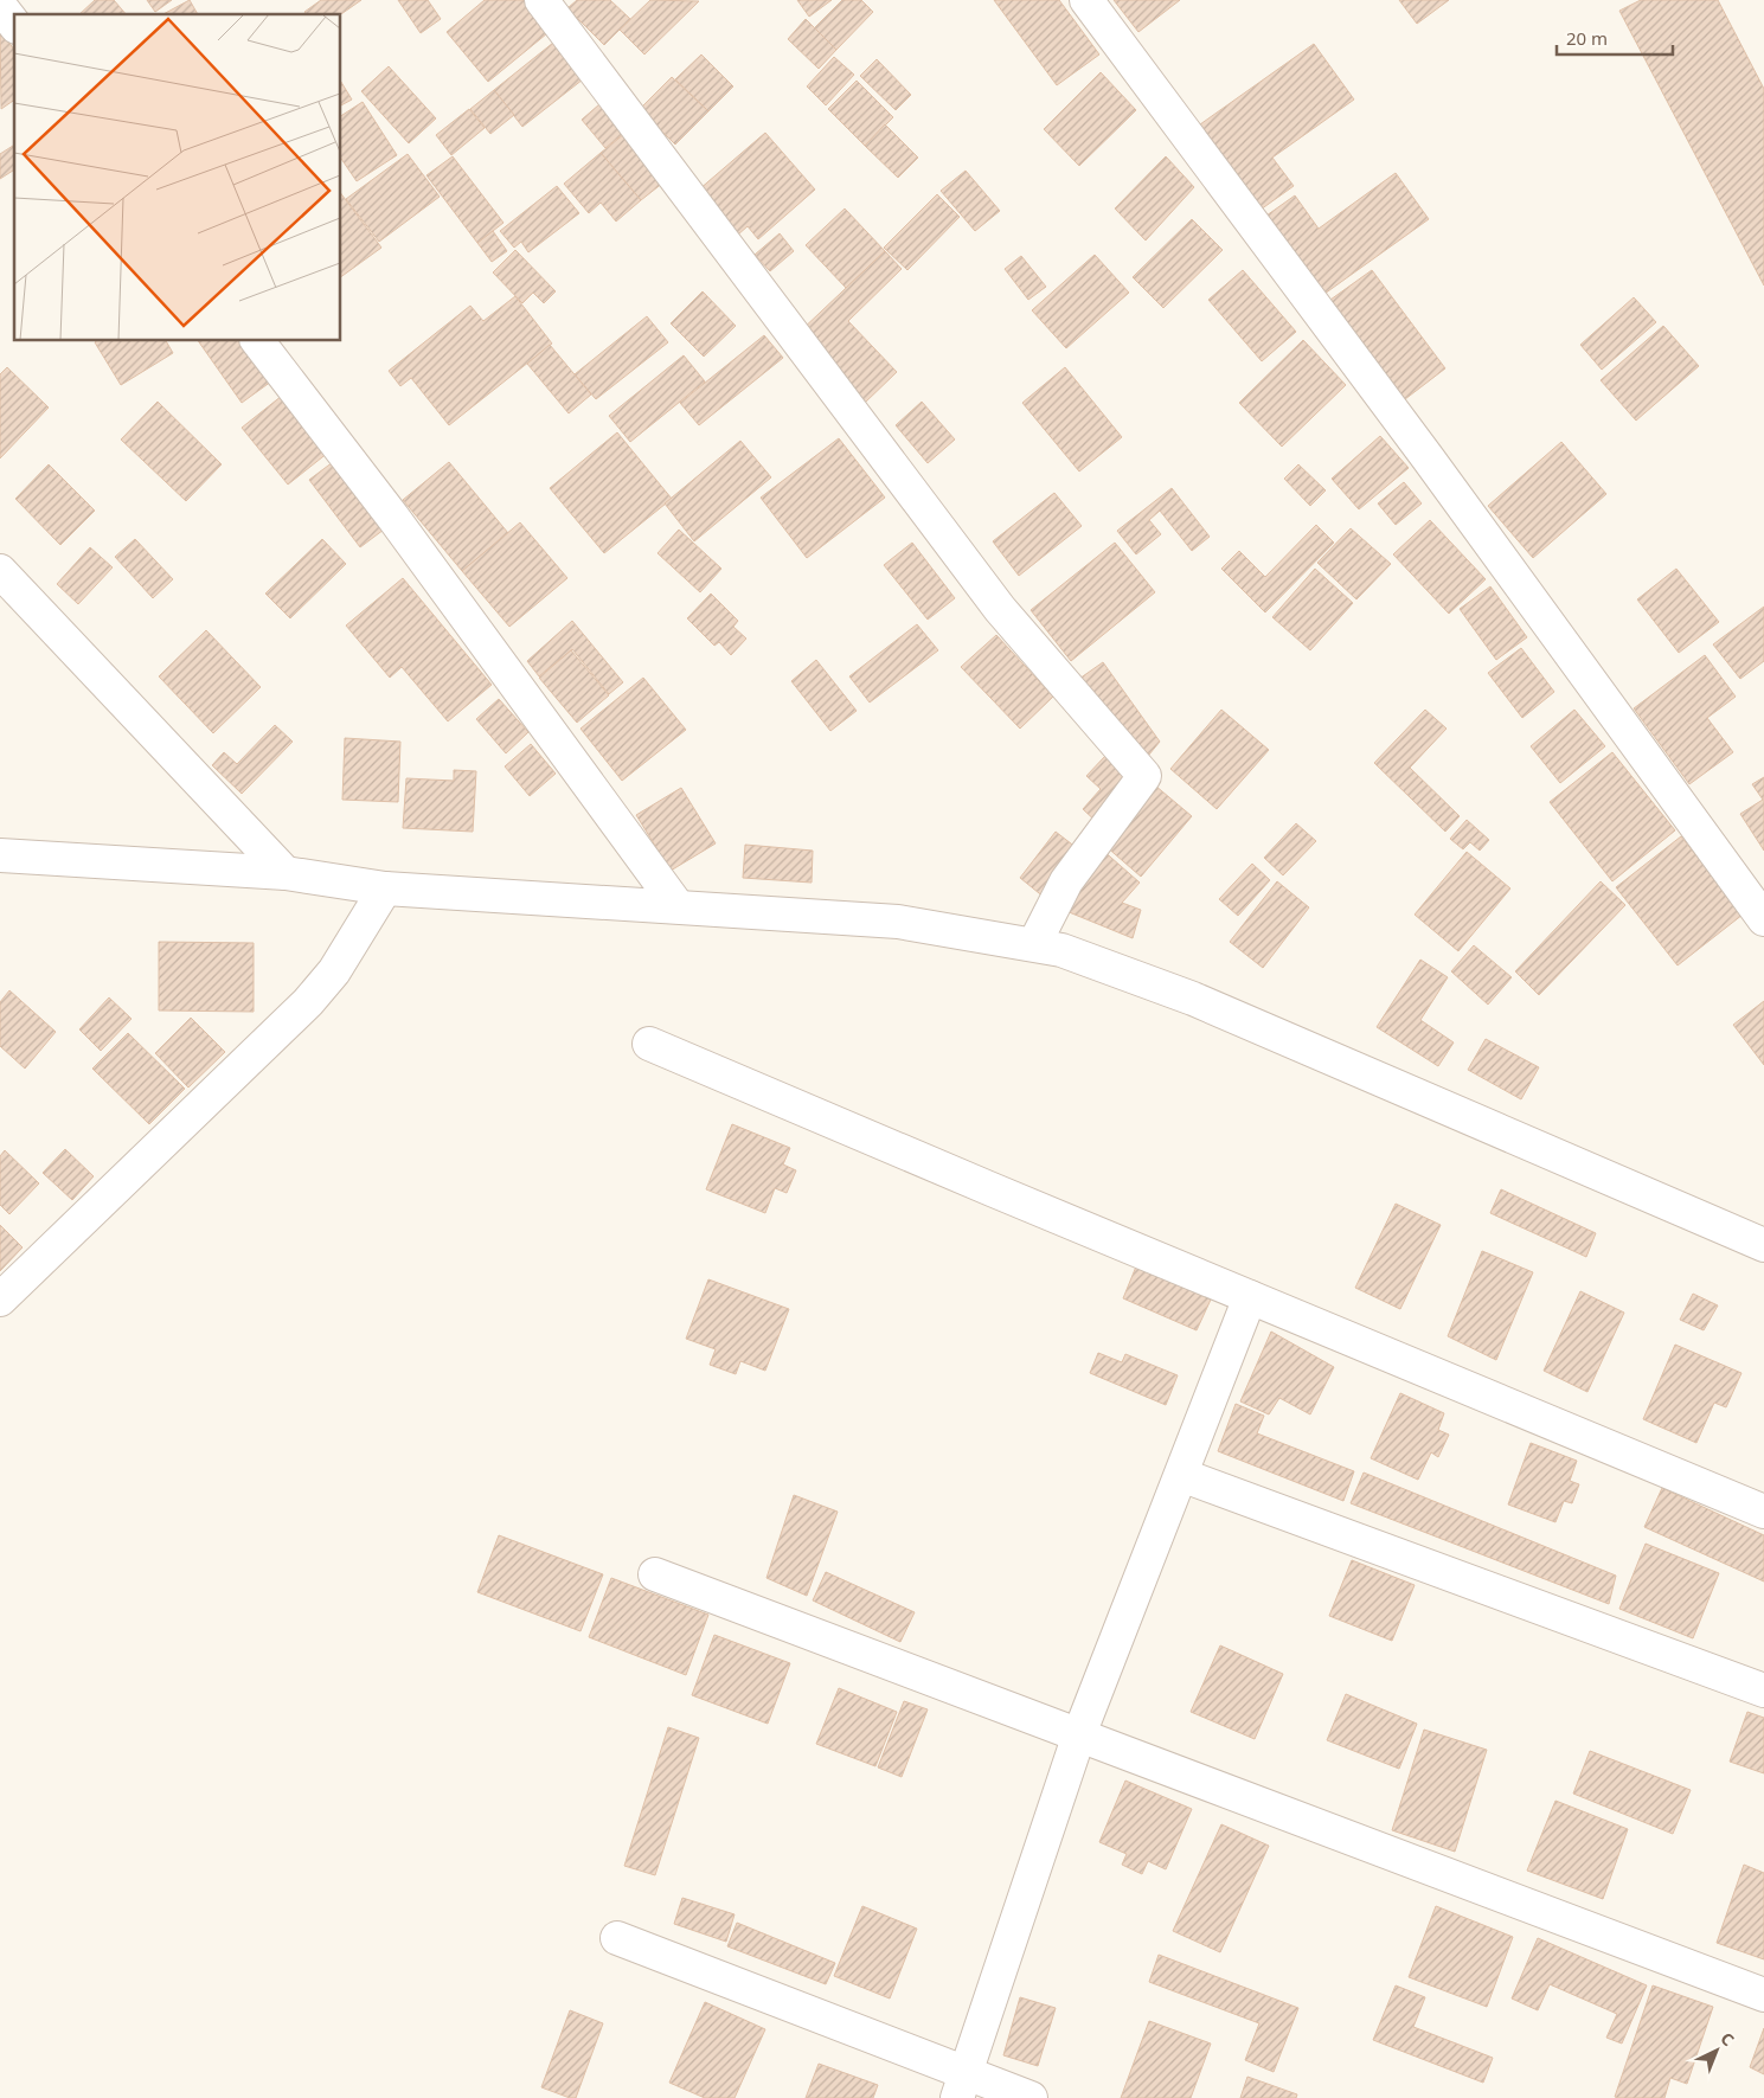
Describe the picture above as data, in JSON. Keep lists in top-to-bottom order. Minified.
{"scale_bar":"20 m","north":"top right"}
